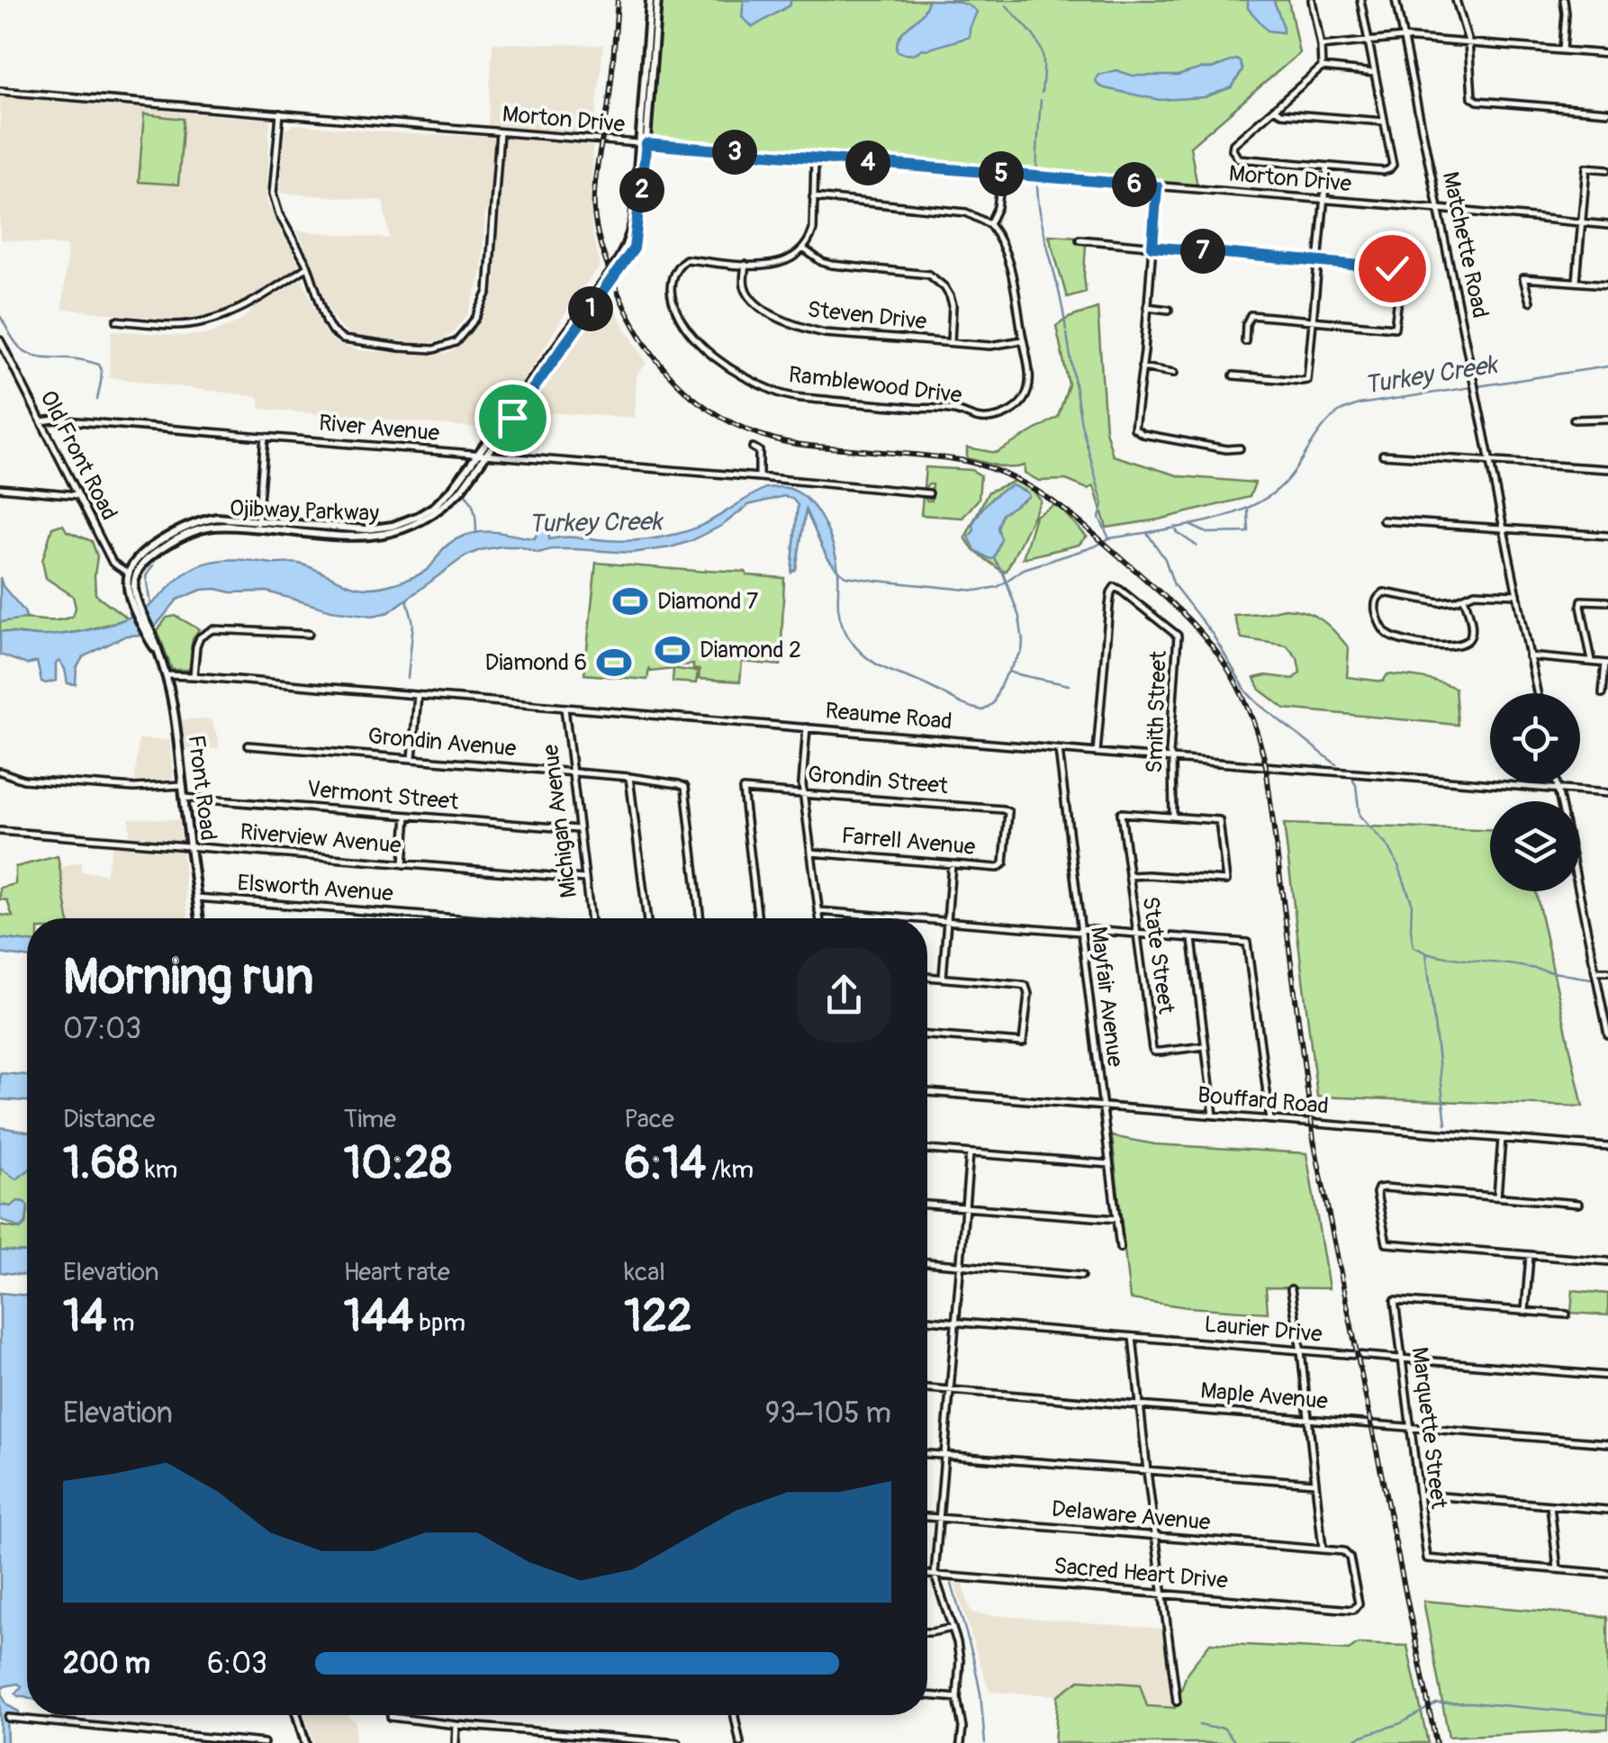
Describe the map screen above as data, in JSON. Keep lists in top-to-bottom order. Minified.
{"streets":{"main road":["Ojibway Parkway","Front Road"],"street":["Morton Drive","Matchette Road","Steven Drive","Ramblewood Drive","River Avenue","Old Front Road","Smith Street","Reaume Road","Grondin Avenue","Grondin Street","Vermont Street","Michigan Avenue","Riverview Avenue","Farrell Avenue","Elsworth Avenue","State Street","Mayfair Avenue","Bouffard Road","Laurier Drive","Maple Avenue","Marquette Street","Delaware Avenue","Sacred Heart Drive"]},"crossings":[["Morton Drive","Matchette Road"],["Morton Drive","Ojibway Parkway"],["Steven Drive","Ramblewood Drive"],["River Avenue","Old Front Road"],["River Avenue","Ojibway Parkway"],["Old Front Road","Ojibway Parkway"],["Old Front Road","Front Road"],["Ojibway Parkway","Front Road"],["Smith Street","Reaume Road"],["Smith Street","State Street"],["Reaume Road","Front Road"],["Reaume Road","Michigan Avenue"],["Reaume Road","Mayfair Avenue"],["Grondin Avenue","Michigan Avenue"],["Grondin Street","Farrell Avenue"],["Front Road","Vermont Street"],["Front Road","Riverview Avenue"],["Front Road","Elsworth Avenue"],["Vermont Street","Michigan Avenue"],["Michigan Avenue","Riverview Avenue"],["Mayfair Avenue","Bouffard Road"],["Laurier Drive","Marquette Street"],["Maple Avenue","Marquette Street"],["Delaware Avenue","Sacred Heart Drive"]],"water":["Turkey Creek"],"places":{"sports":["Diamond 7","Diamond 2","Diamond 6"]},"page":{"pins":["3","4","5","6","2","7","1"],"heading":["Morning run","07:03"],"stats":[["Distance","1.68 km"],["Time","10:28"],["Pace","6:14 /km"],["Elevation","14 m"],["Heart rate","144 bpm"],["kcal","122"]],"chart":["Elevation","93–105 m"],"list":[{"name":"200 m","note":"6:03"}]}}
